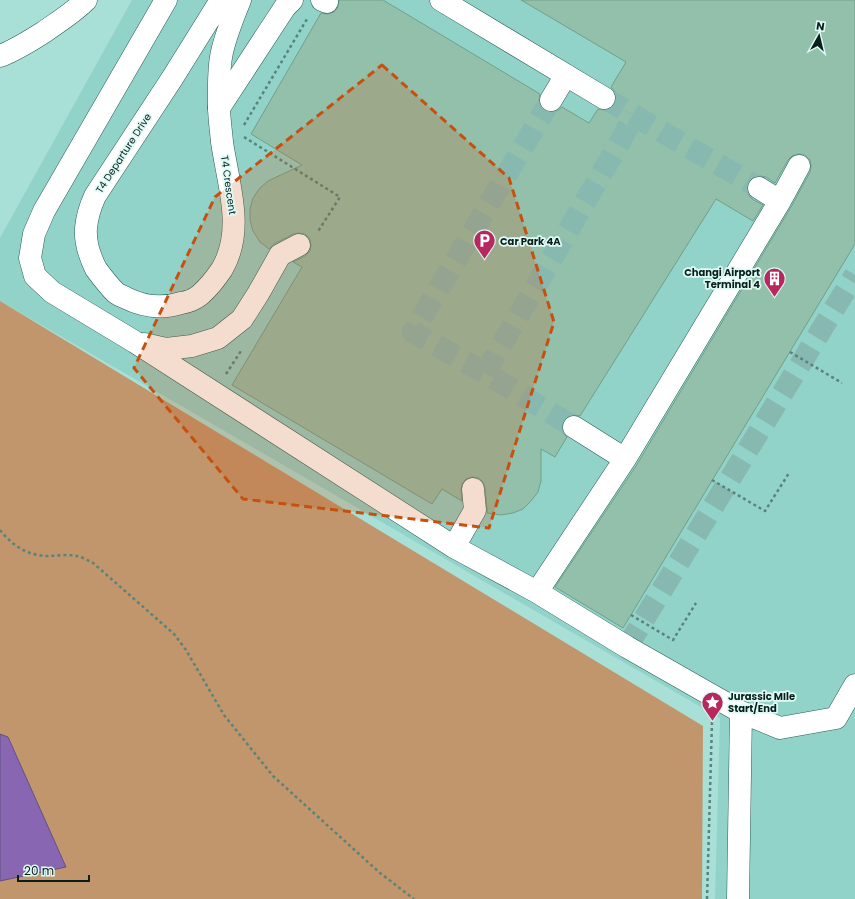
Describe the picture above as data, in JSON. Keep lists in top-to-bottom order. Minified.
{"streets":{"main road":["T4 Departure Drive","T4 Crescent"]},"crossings":[["T4 Departure Drive","T4 Crescent"]],"places":{"parking":["Car Park 4A"],"building":["Changi Airport Terminal 4"],"place":["Jurassic MIle Start/End"]},"scale_bar":"20 m","north":"top"}
